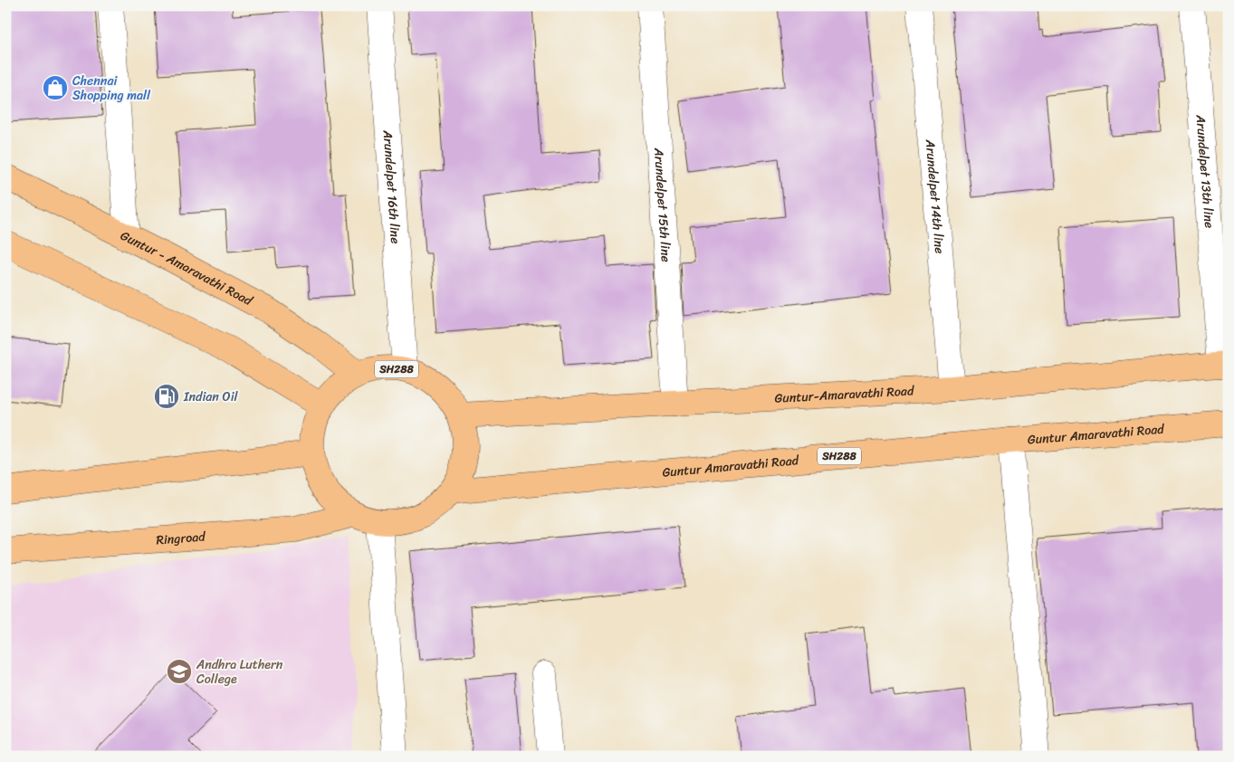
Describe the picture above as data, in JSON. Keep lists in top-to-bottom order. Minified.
{"streets":{"main road":["Guntur - Amaravathi Road","SH288","Guntur-Amaravathi Road","Guntur Amaravathi Road","Ringroad"],"street":["Arundelpet 13th line","Arundelpet 16th line","Arundelpet 14th line","Arundelpet 15th line"]},"crossings":[["Arundelpet 13th line","Guntur-Amaravathi Road"],["Arundelpet 16th line","Guntur - Amaravathi Road"],["Arundelpet 16th line","SH288"],["Arundelpet 16th line","Guntur-Amaravathi Road"],["Arundelpet 16th line","Guntur Amaravathi Road"],["Arundelpet 16th line","Ringroad"],["Arundelpet 14th line","Guntur-Amaravathi Road"],["Arundelpet 15th line","Guntur-Amaravathi Road"],["Guntur - Amaravathi Road","SH288"],["Guntur - Amaravathi Road","Guntur-Amaravathi Road"],["Guntur - Amaravathi Road","Guntur Amaravathi Road"],["Guntur - Amaravathi Road","Ringroad"],["SH288","Guntur-Amaravathi Road"],["SH288","Guntur Amaravathi Road"],["SH288","Ringroad"],["Guntur-Amaravathi Road","Guntur Amaravathi Road"],["Guntur-Amaravathi Road","Ringroad"],["Guntur Amaravathi Road","Ringroad"]],"places":{"shop":["Chennai Shopping mall"],"fuel station":["Indian Oil"],"school or university":["Andhra Luthern College"]}}
